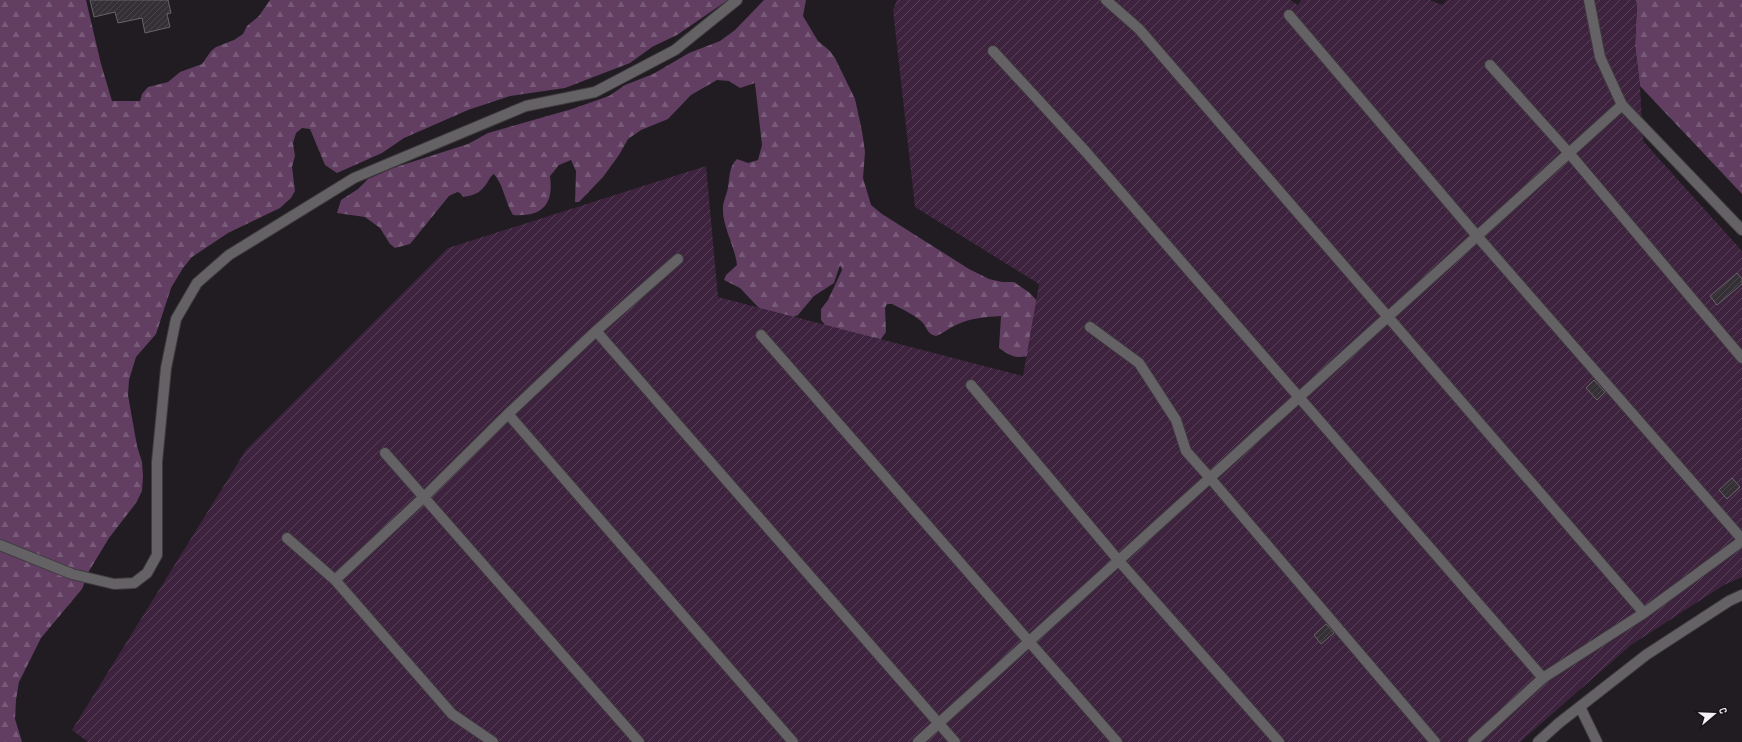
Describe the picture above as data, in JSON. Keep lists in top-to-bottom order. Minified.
{"north":"right"}
